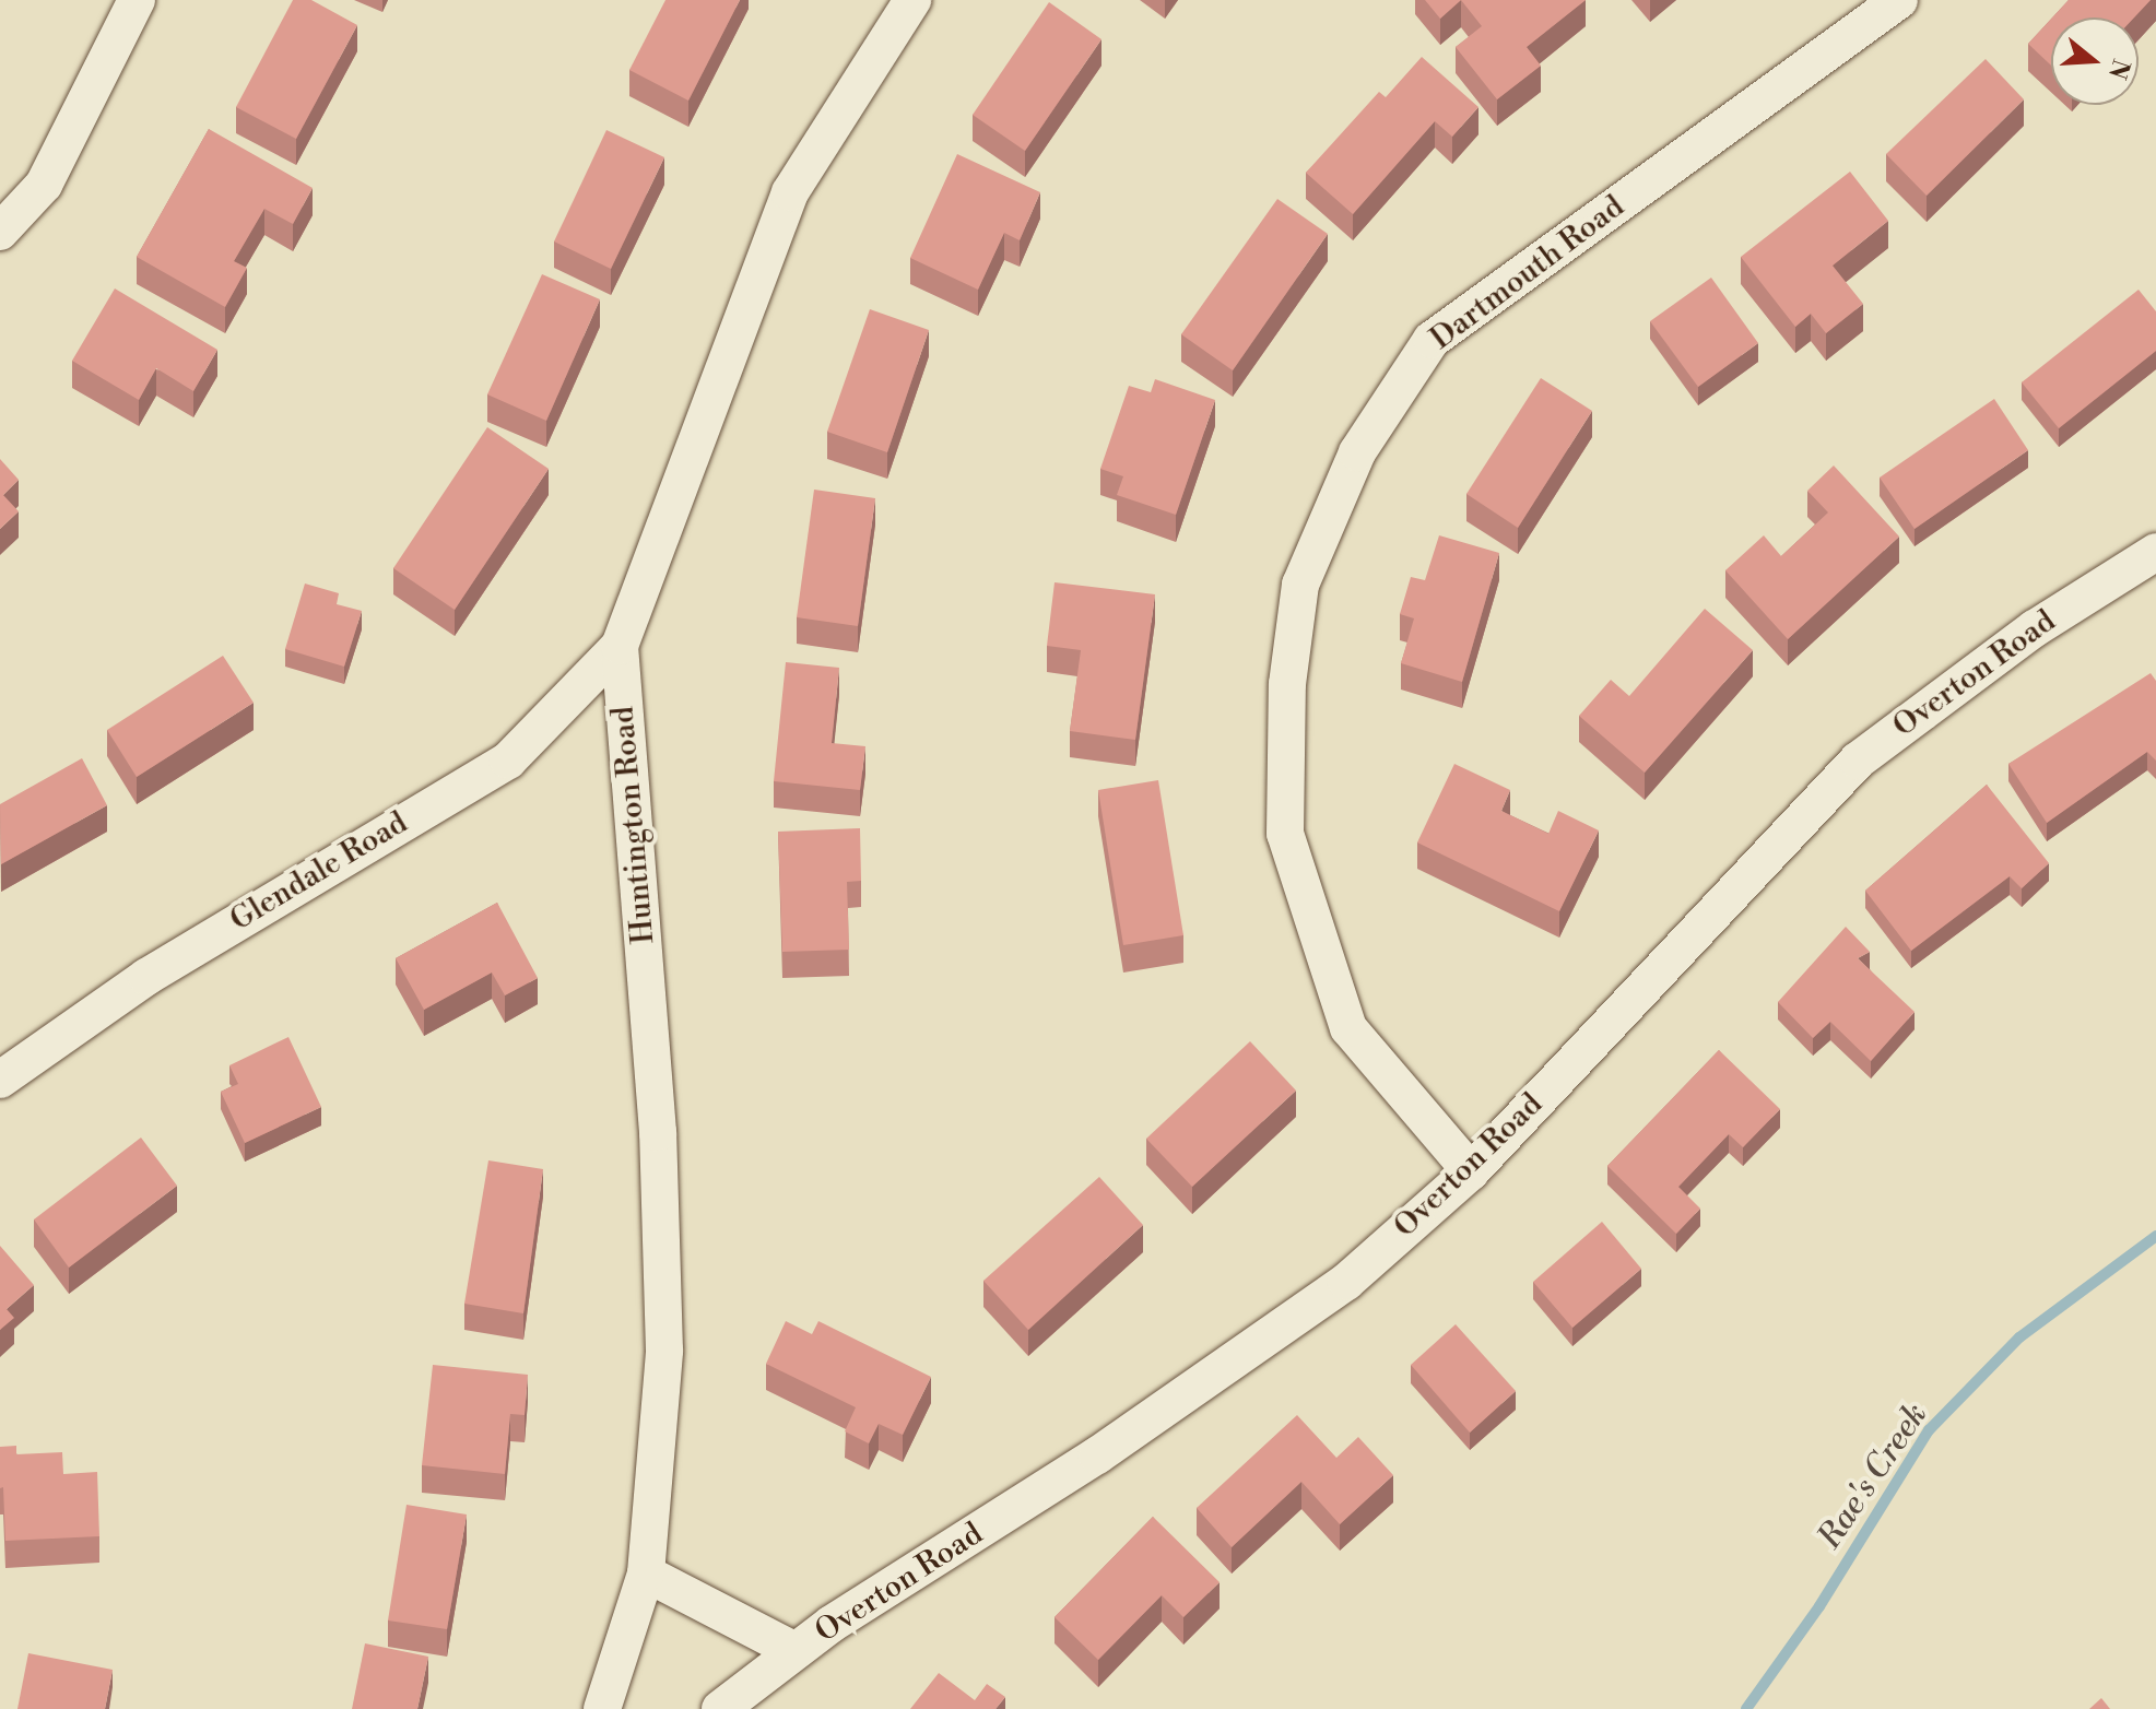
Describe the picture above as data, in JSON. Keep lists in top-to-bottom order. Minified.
{"streets":{"street":["Dartmouth Road","Overton Road","Huntington Road","Glendale Road"]},"crossings":[["Dartmouth Road","Overton Road"],["Huntington Road","Glendale Road"]],"water":["Rae's Creek"],"north":"right"}
